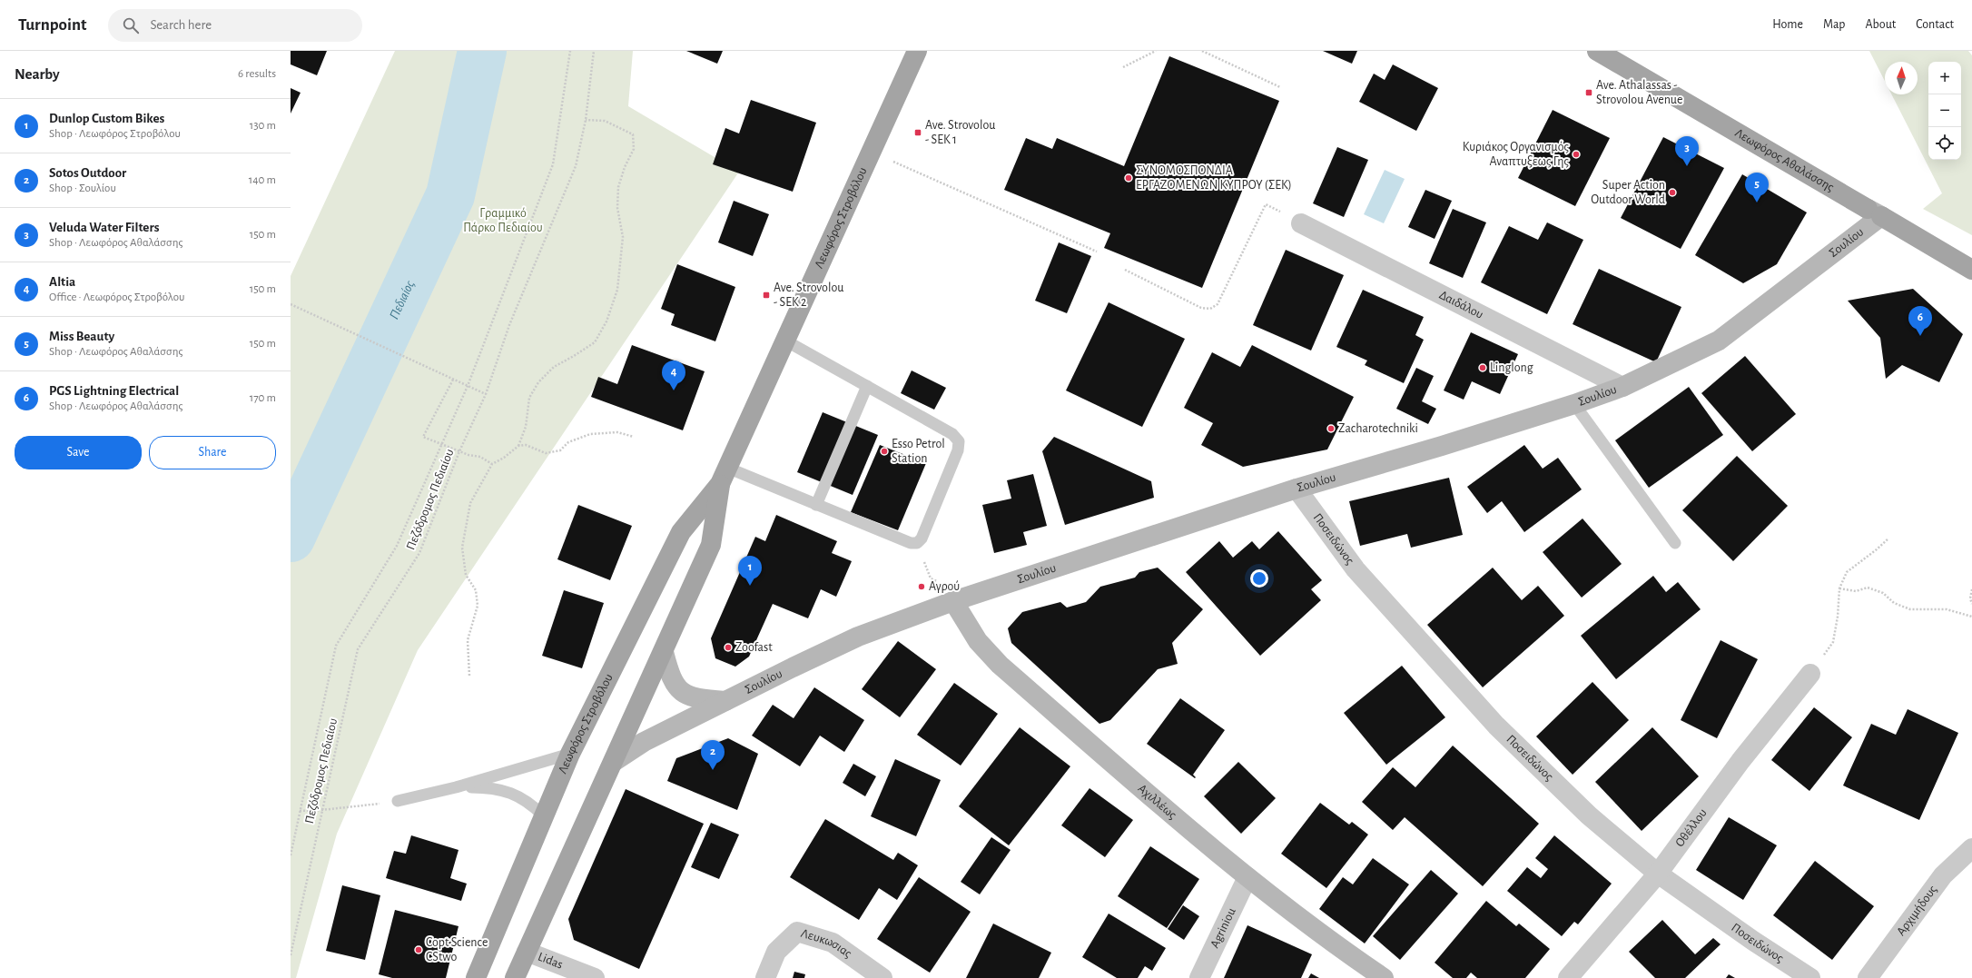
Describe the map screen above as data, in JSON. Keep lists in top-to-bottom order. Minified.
{"streets":{"main road":["Λεωφόρος Αθαλάσσης","Λεωφόρος Στροβόλου"],"street":["Σουλίου","Δαιδάλου","Ποσειδώνος","Αχιλλέως","Οθέλλου","Αρχιμήδους","Agriniou","Λευκωσιας","Lidas"],"path":["Πεζόδρομος Πεδιαίου"]},"crossings":[["Λεωφόρος Αθαλάσσης","Σουλίου"],["Λεωφόρος Στροβόλου","Σουλίου"],["Λεωφόρος Στροβόλου","Lidas"],["Σουλίου","Δαιδάλου"],["Σουλίου","Ποσειδώνος"],["Σουλίου","Αχιλλέως"],["Ποσειδώνος","Οθέλλου"],["Αχιλλέως","Agriniou"]],"water":["Πεδιαίος"],"parks":["Γραμμικό Πάρκο Πεδιαίου"],"places":{"transit":["Ave. Athalassas - Strovolou Avenue","Ave. Strovolou - SEK 1","Ave. Strovolou - SEK 2"],"other":["Κυριάκος Οργανισμός Αναπτυξεως Γης","ΣΥΝΟΜΟΣΠΟΝΔΙΑ ΕΡΓΑΖΟΜΕΝΩΝ ΚΥΠΡΟΥ (ΣΕΚ)","Super Action Outdoor World","Linglong","Zacharotechniki","Esso Petrol Station","Αγρού","Zoofast","Copt Science CStwo"]},"north":"top","page":{"header":"Turnpoint","search":"Search here","nav":["Home","Map","About","Contact"],"heading":["Nearby","6 results"],"map_buttons":["+","−"],"list":[{"mark":"1","name":"Dunlop Custom Bikes","note":"Shop · Λεωφόρος Στροβόλου","value":"130 m"},{"mark":"2","name":"Sotos Outdoor","note":"Shop · Σουλίου","value":"140 m"},{"mark":"3","name":"Veluda Water Filters","note":"Shop · Λεωφόρος Αθαλάσσης","value":"150 m"},{"mark":"4","name":"Altia","note":"Office · Λεωφόρος Στροβόλου","value":"150 m"},{"mark":"5","name":"Miss Beauty","note":"Shop · Λεωφόρος Αθαλάσσης","value":"150 m"},{"mark":"6","name":"PGS Lightning Electrical","note":"Shop · Λεωφόρος Αθαλάσσης","value":"170 m"}],"pins":["3","5","6","4","1","2"],"buttons":["Save","Share"]}}
